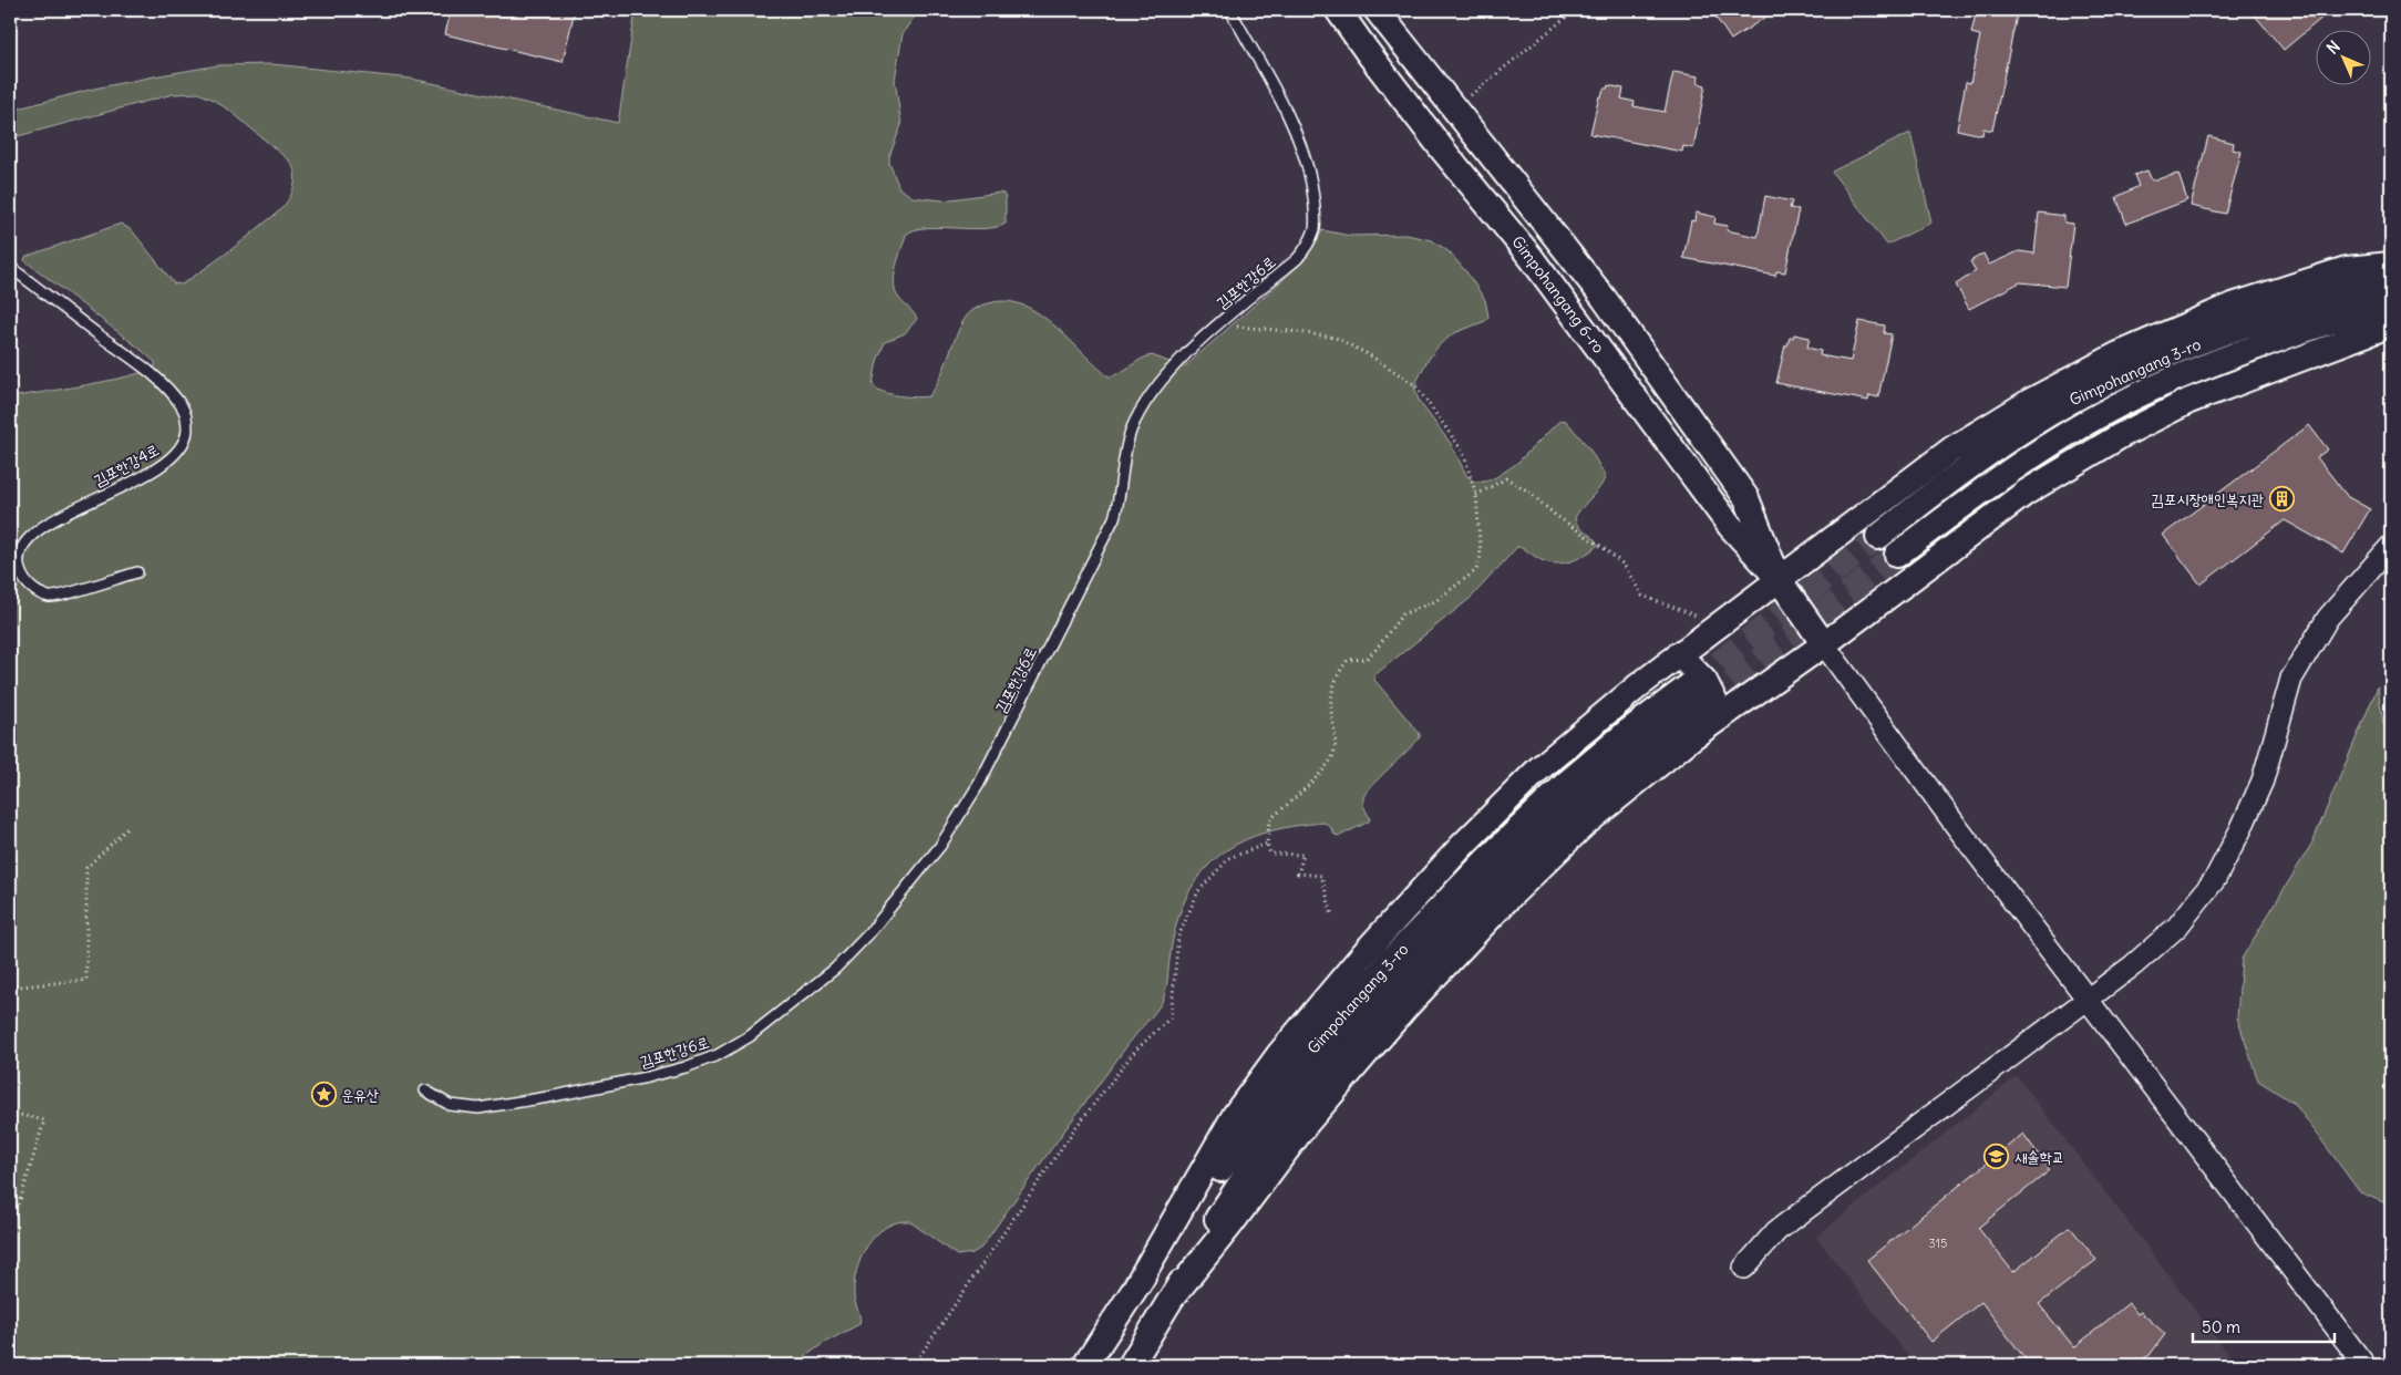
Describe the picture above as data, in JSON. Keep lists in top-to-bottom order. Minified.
{"streets":{"street":["Gimpohangang 6-ro","Gimpohangang 3-ro"],"lane":["김포한강6로","김포한강4로"]},"places":{"building":["김포시장애인복지관"],"place":["운유산"],"school or university":["새솔학교"]},"house_numbers":["315"],"scale_bar":"50 m","north":"top left"}
